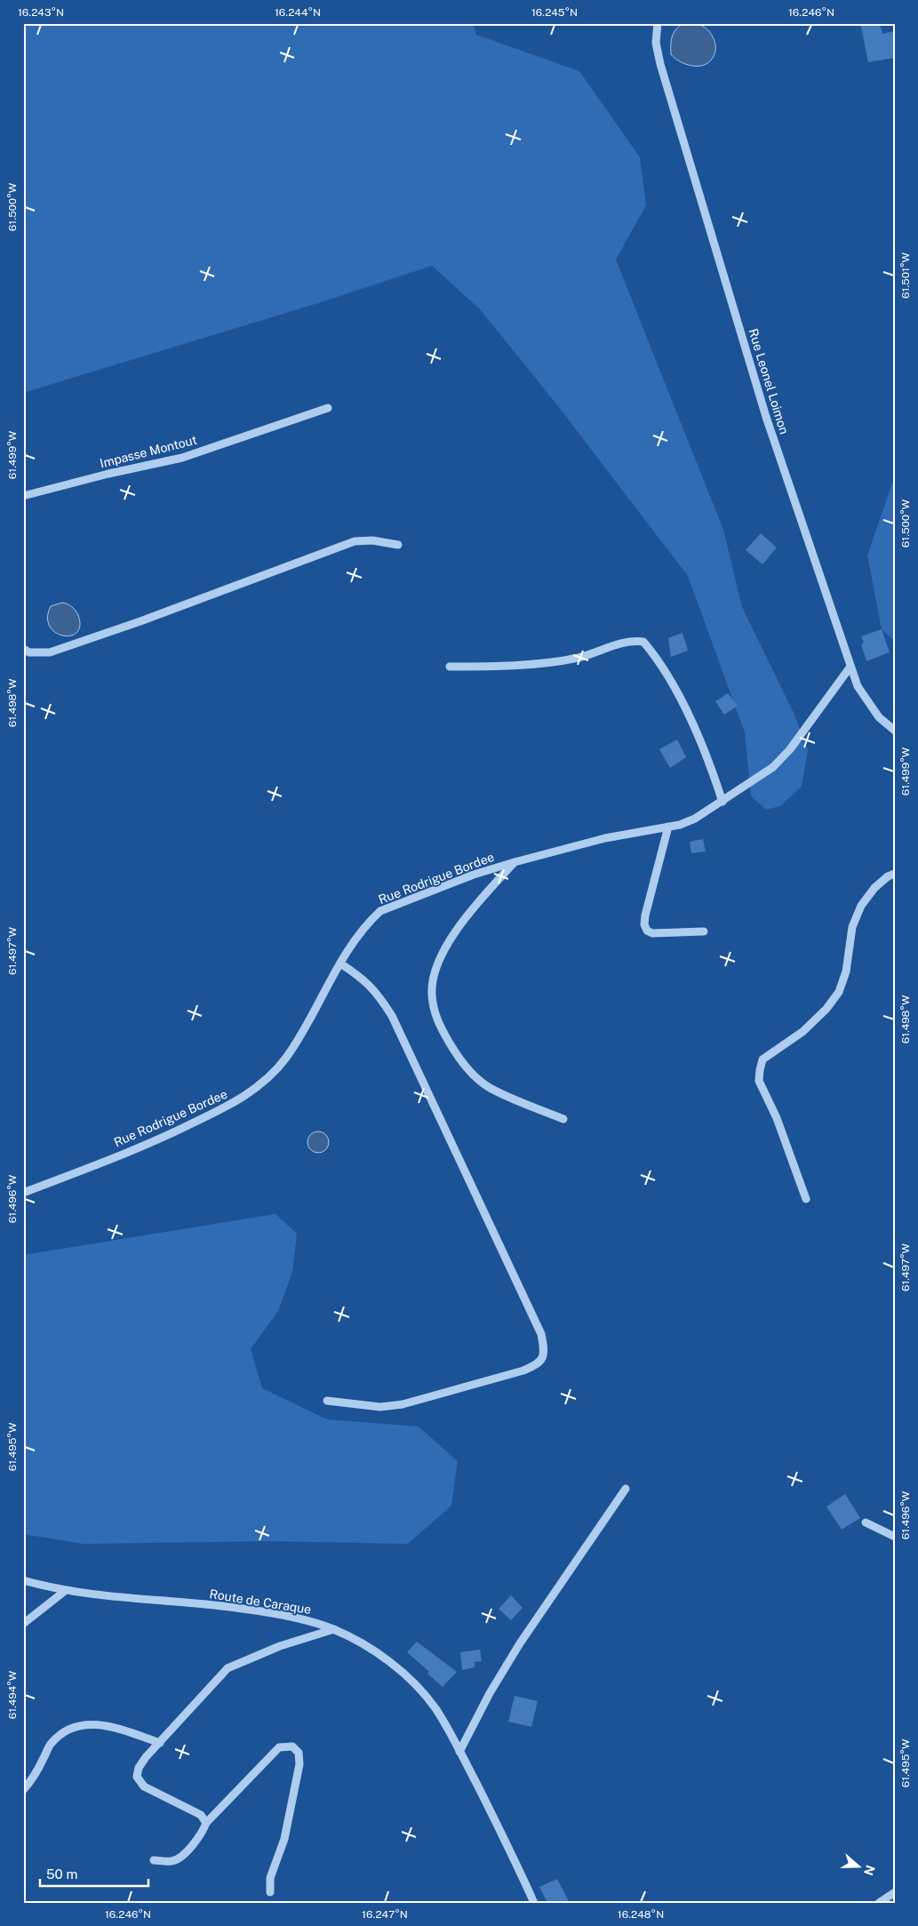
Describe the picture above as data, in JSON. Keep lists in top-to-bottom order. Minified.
{"streets":{"street":["Rue Leonel Loimon","Impasse Montout","Rue Rodrigue Bordee","Route de Caraque"]},"crossings":[["Rue Leonel Loimon","Rue Rodrigue Bordee"]],"scale_bar":"50 m","north":"right","coordinates":["16.243°N","16.244°N","16.245°N","16.246°N","61.500°W","61.501°W","61.499°W","61.498°W","61.497°W","61.496°W","61.495°W","61.494°W","16.247°N","16.248°N"]}
